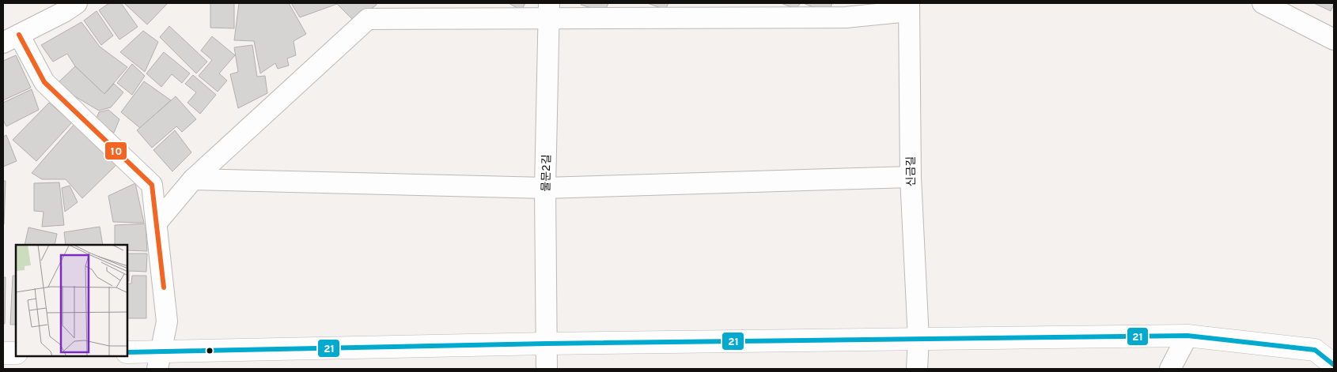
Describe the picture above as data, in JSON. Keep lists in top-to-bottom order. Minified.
{"streets":{"street":["신금길","물문2길"]},"lines":["transit line 10","transit line 21"]}
